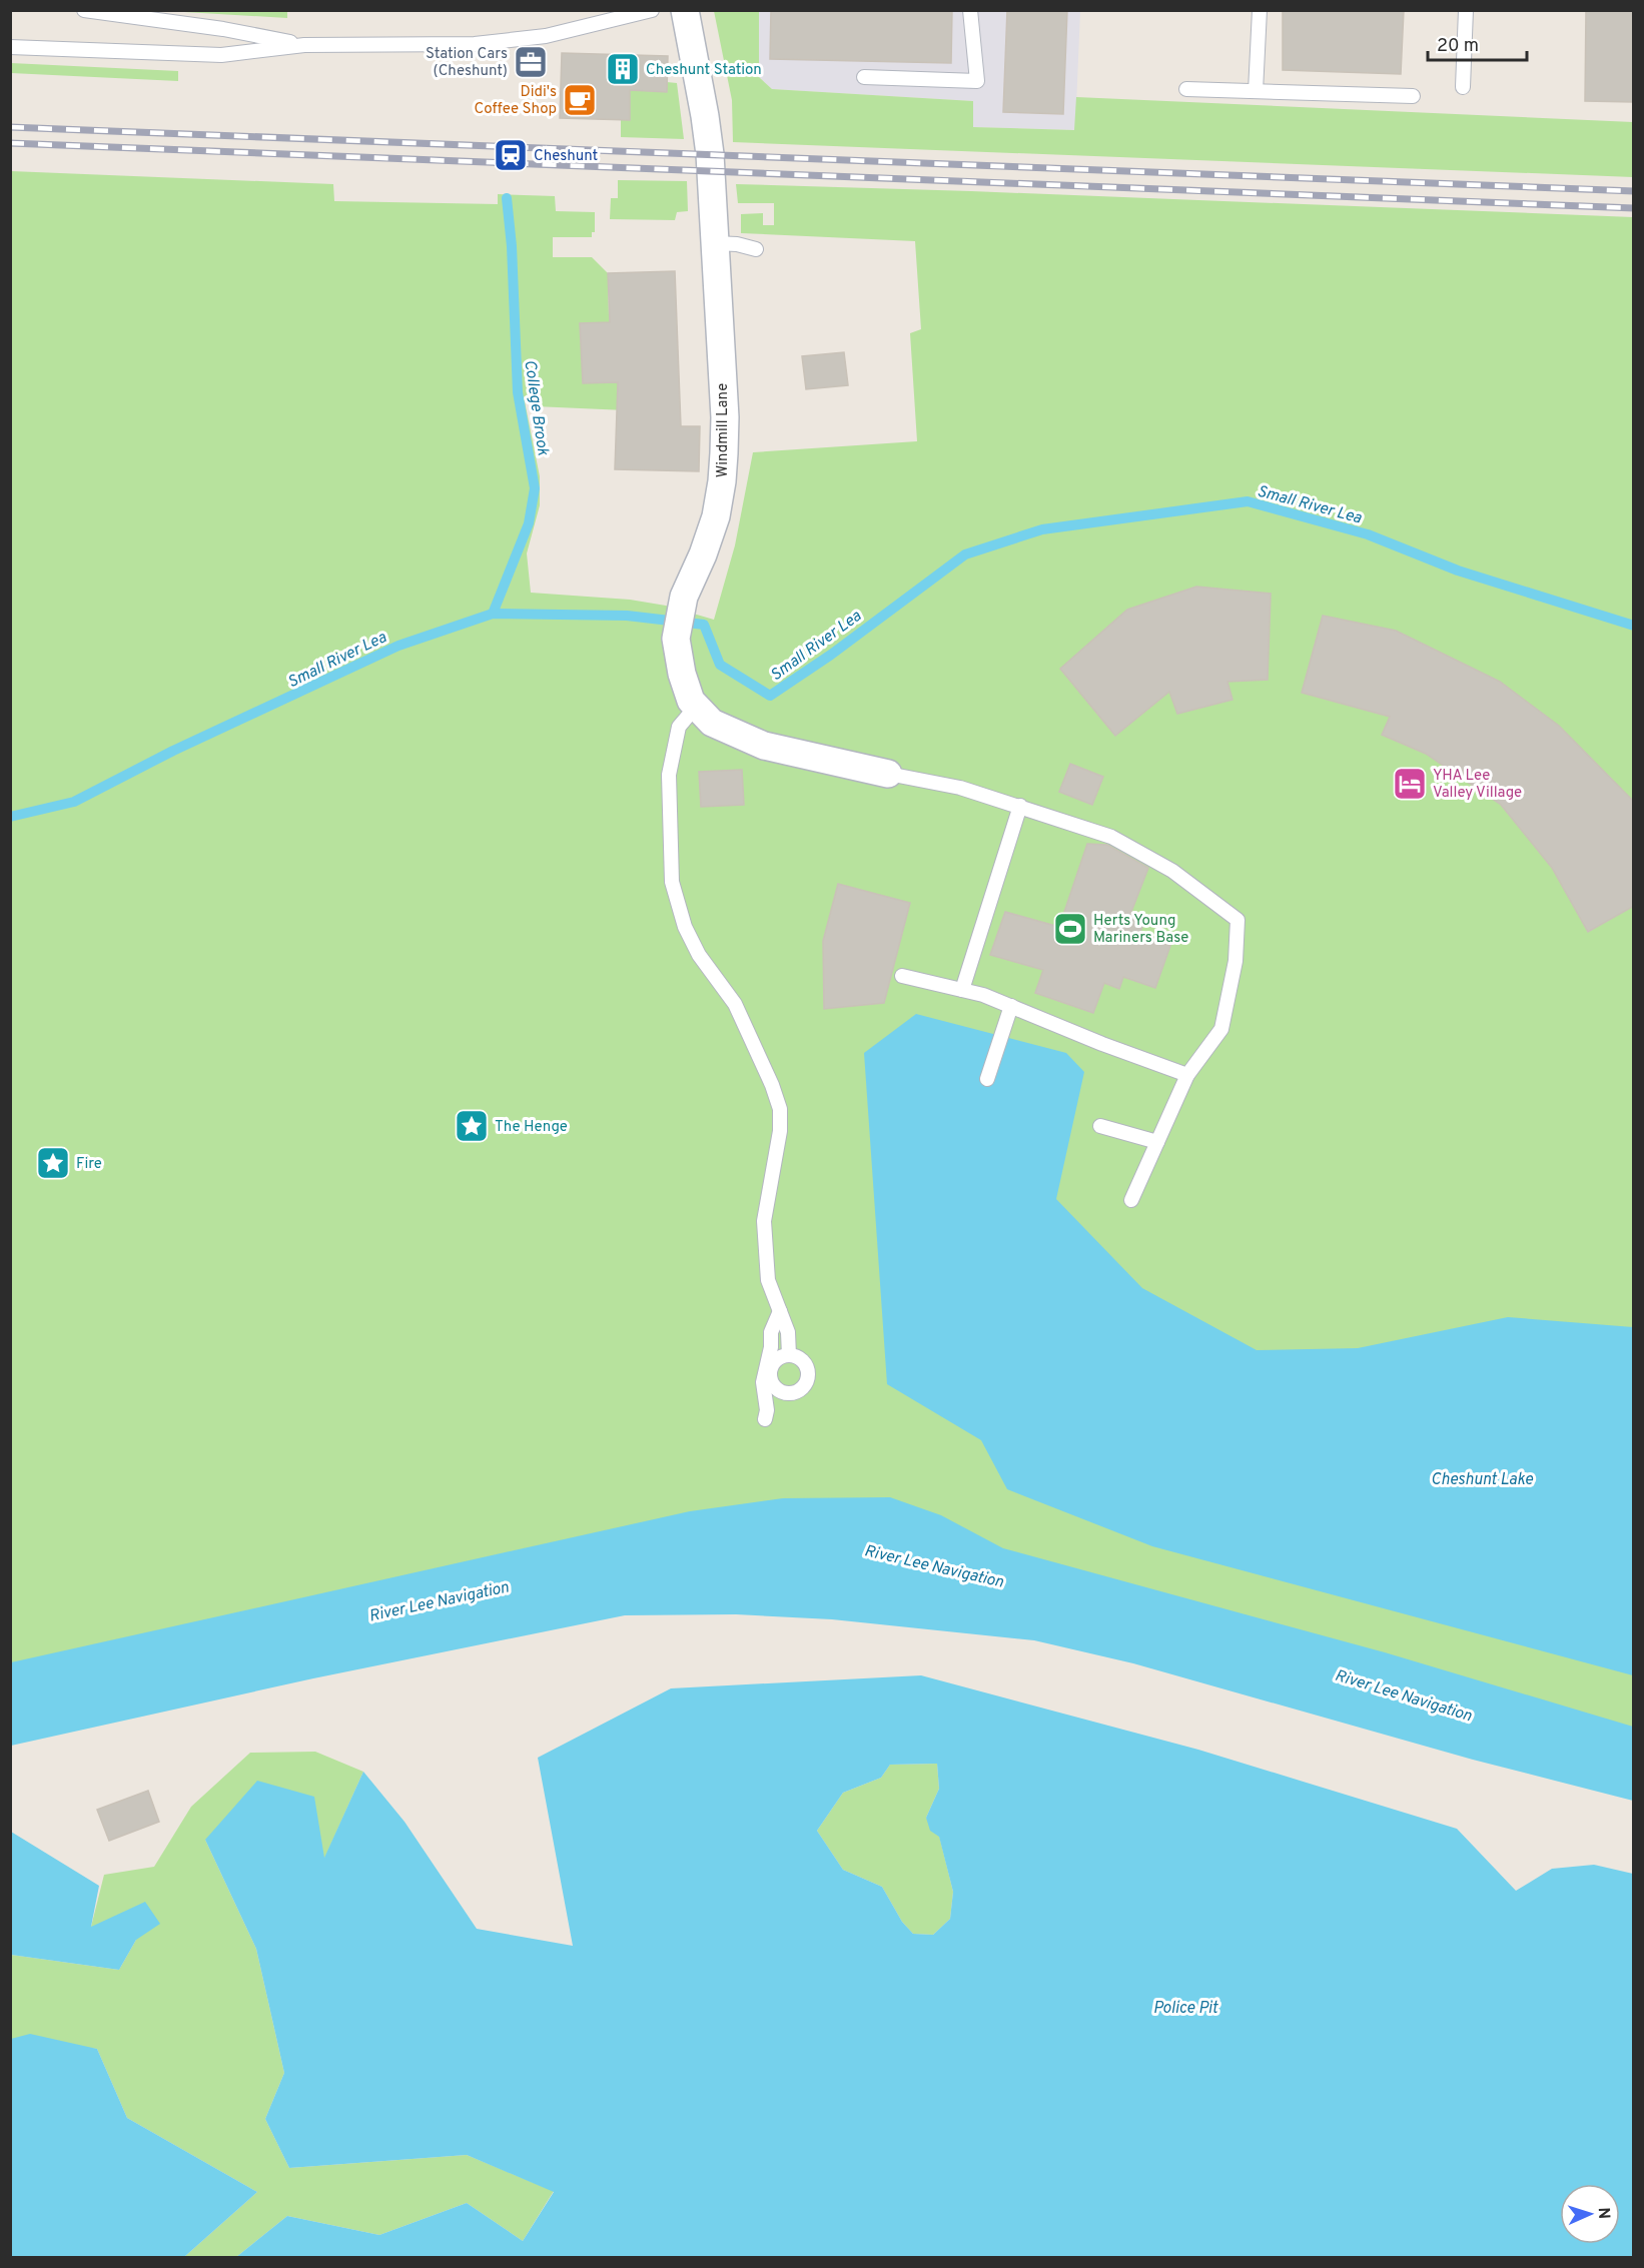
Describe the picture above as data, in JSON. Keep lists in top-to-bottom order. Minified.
{"streets":{"street":["Windmill Lane"]},"water":["College Brook","Small River Lea","Cheshunt Lake","River Lee Navigation","Police Pit"],"places":{"office":["Station Cars (Cheshunt)"],"building":["Cheshunt Station"],"cafe":["Didi's Coffee Shop"],"station":["Cheshunt"],"hotel":["YHA Lee Valley Village"],"sports":["Herts Young Mariners Base"],"place":["The Henge","Fire"]},"scale_bar":"20 m","north":"right"}
